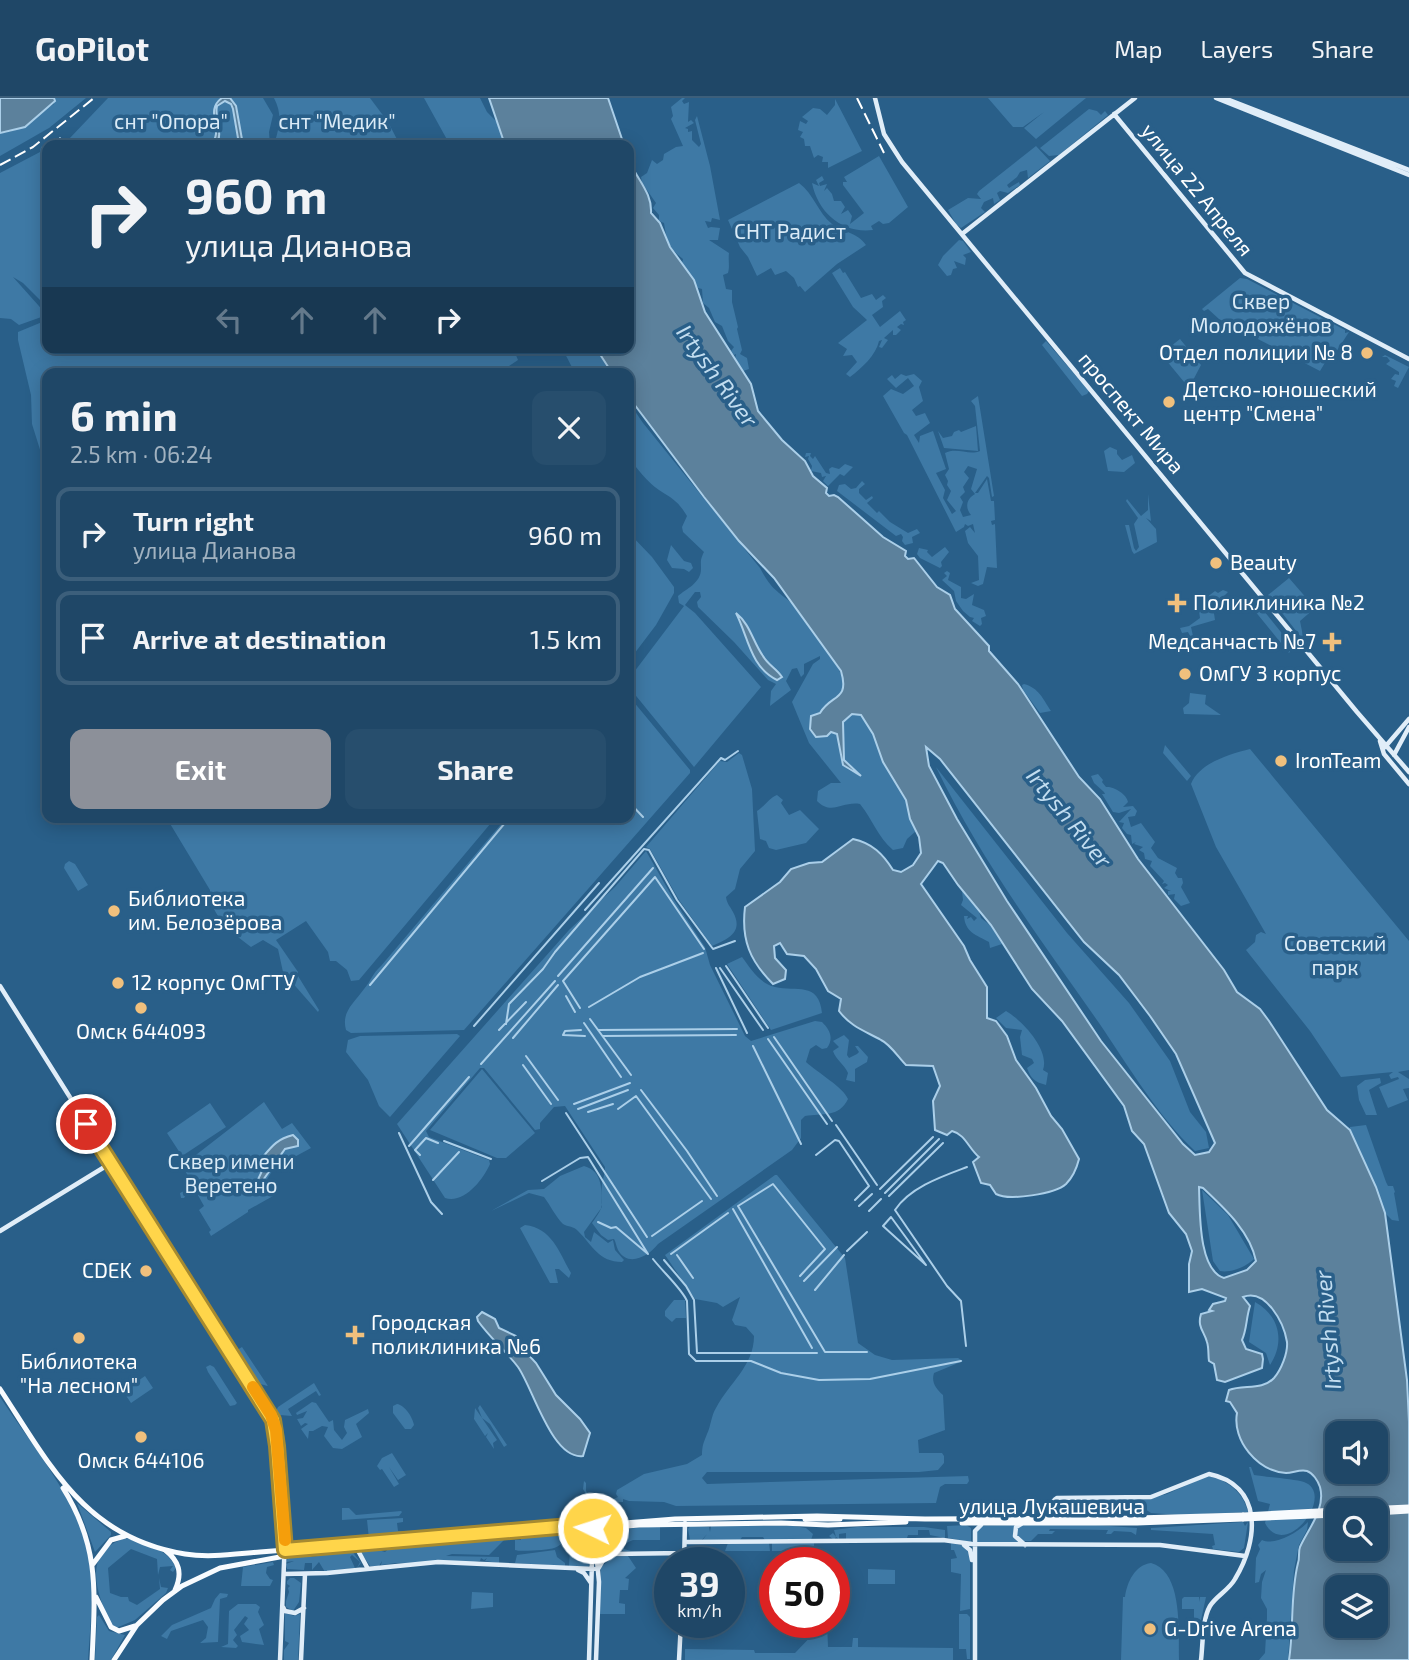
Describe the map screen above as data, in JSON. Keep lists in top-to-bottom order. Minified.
{"streets":{"main road":["улица 22 Апреля","проспект Мира","улица Лукашевича"]},"water":["Irtysh River"],"parks":["снт \"Опора\"","снт \"Медик\"","СНТ Радист","Сквер Молодожёнов","Советский парк","Сквер имени Веретено"],"places":{"other":["Отдел полиции № 8","Детско-юношеский центр \"Смена\"","Beauty","ОмГУ 3 корпус","IronTeam","Библиотека им. Белозёрова","12 корпус ОмГТУ","Омск 644093","CDEK","Библиотека \"На лесном\"","Омск 644106","G-Drive Arena"],"health":["Поликлиника №2","Медсанчасть №7","Городская поликлиника №6"]},"page":{"header":"GoPilot","nav":["Map","Layers","Share"],"turn":["960 m","улица Дианова"],"heading":["6 min","2.5 km · 06:24"],"list":[{"name":"Turn right","note":"улица Дианова","value":"960 m"},{"name":"Arrive at destination","value":"1.5 km"}],"buttons":["Exit","Share"],"speed":"39 km/h","limit":"50"}}
